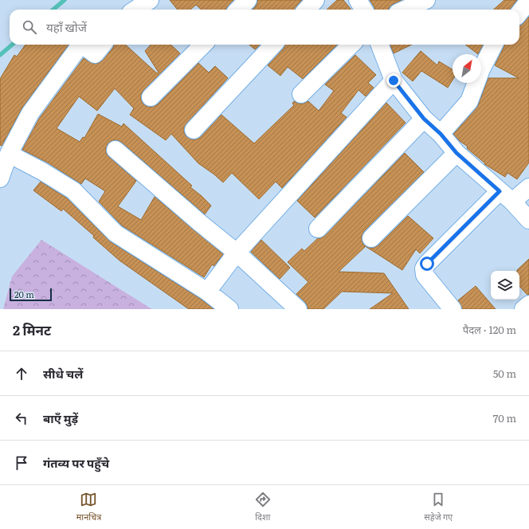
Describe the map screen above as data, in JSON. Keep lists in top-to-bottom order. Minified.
{"scale_bar":"20 m","north":"top right","page":{"search":"यहाँ खोजें","scale":"20 m","heading":["2 मिनट","पैदल · 120 m"],"list":[["सीधे चलें","50 m"],["बाएँ मुड़ें","70 m"],"गंतव्य पर पहुँचे"],"nav":["मानचित्र","दिशा","सहेजे गए"]}}
